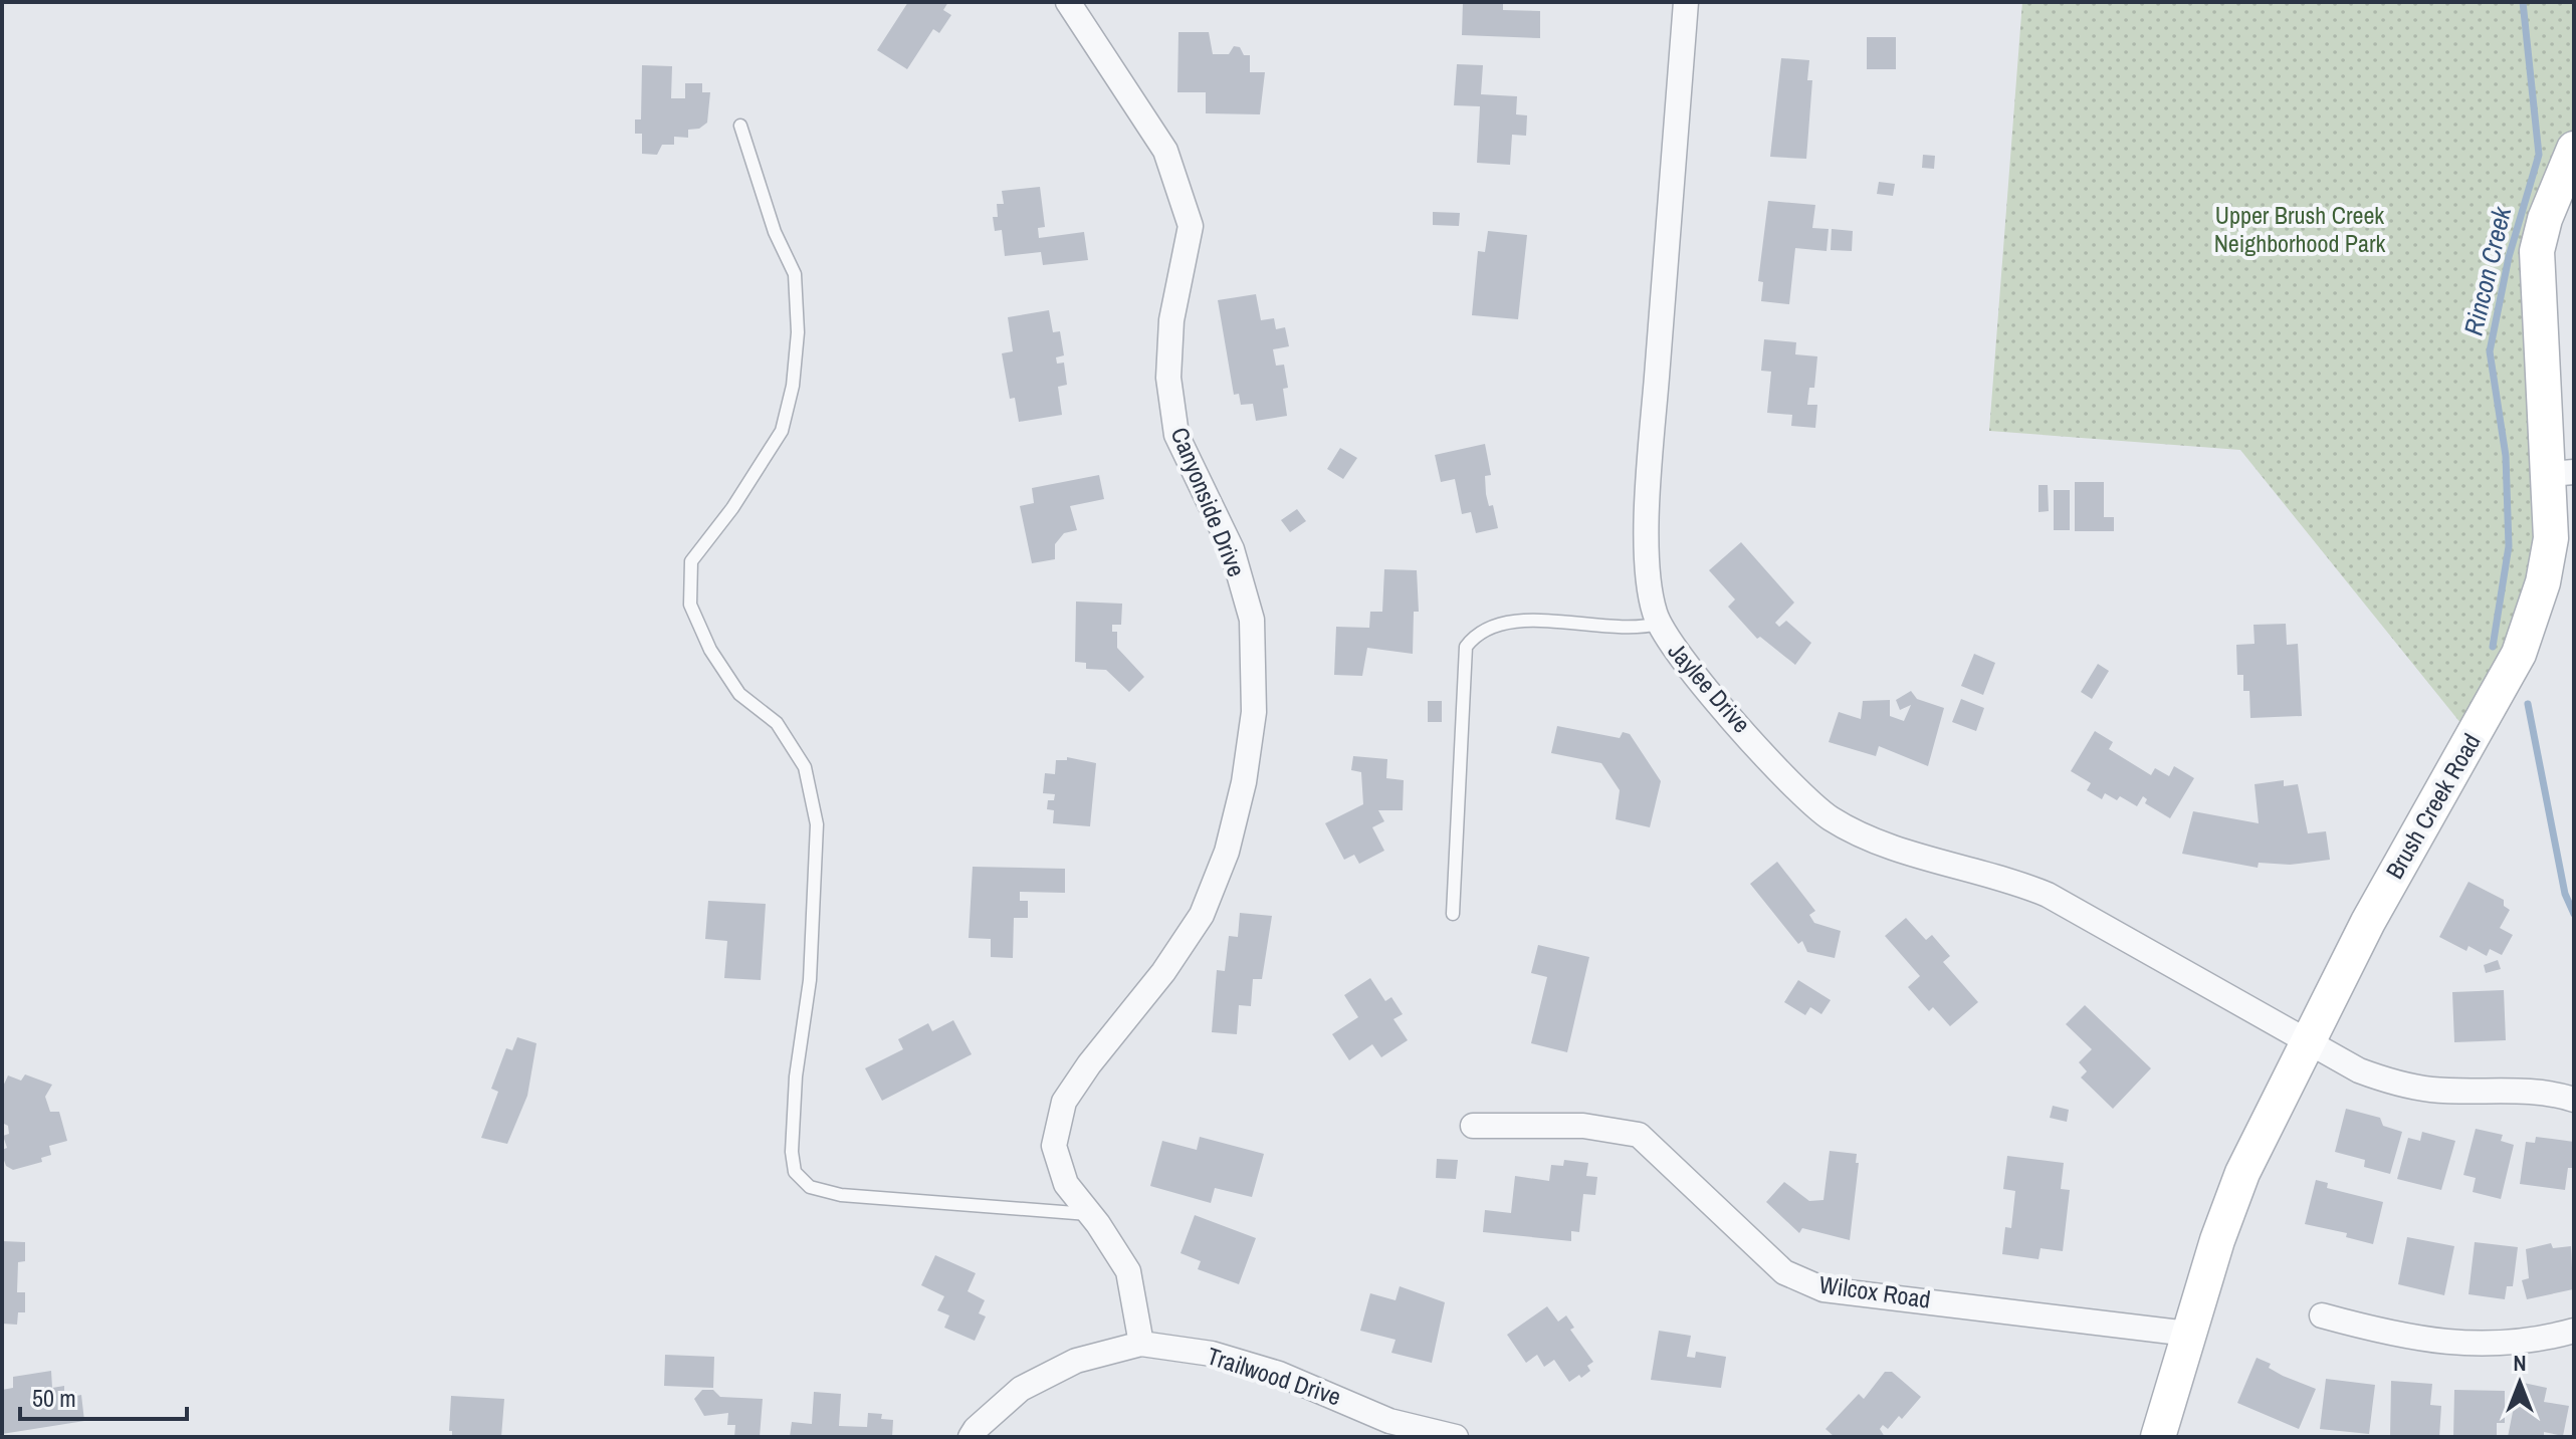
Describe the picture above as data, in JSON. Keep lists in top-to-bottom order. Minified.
{"streets":{"street":["Canyonside Drive","Jaylee Drive","Brush Creek Road","Wilcox Road","Trailwood Drive"]},"crossings":[["Canyonside Drive","Trailwood Drive"],["Jaylee Drive","Brush Creek Road"],["Brush Creek Road","Wilcox Road"]],"water":["Rincon Creek"],"parks":["Upper Brush Creek Neighborhood Park"],"scale_bar":"50 m","north":"top"}
